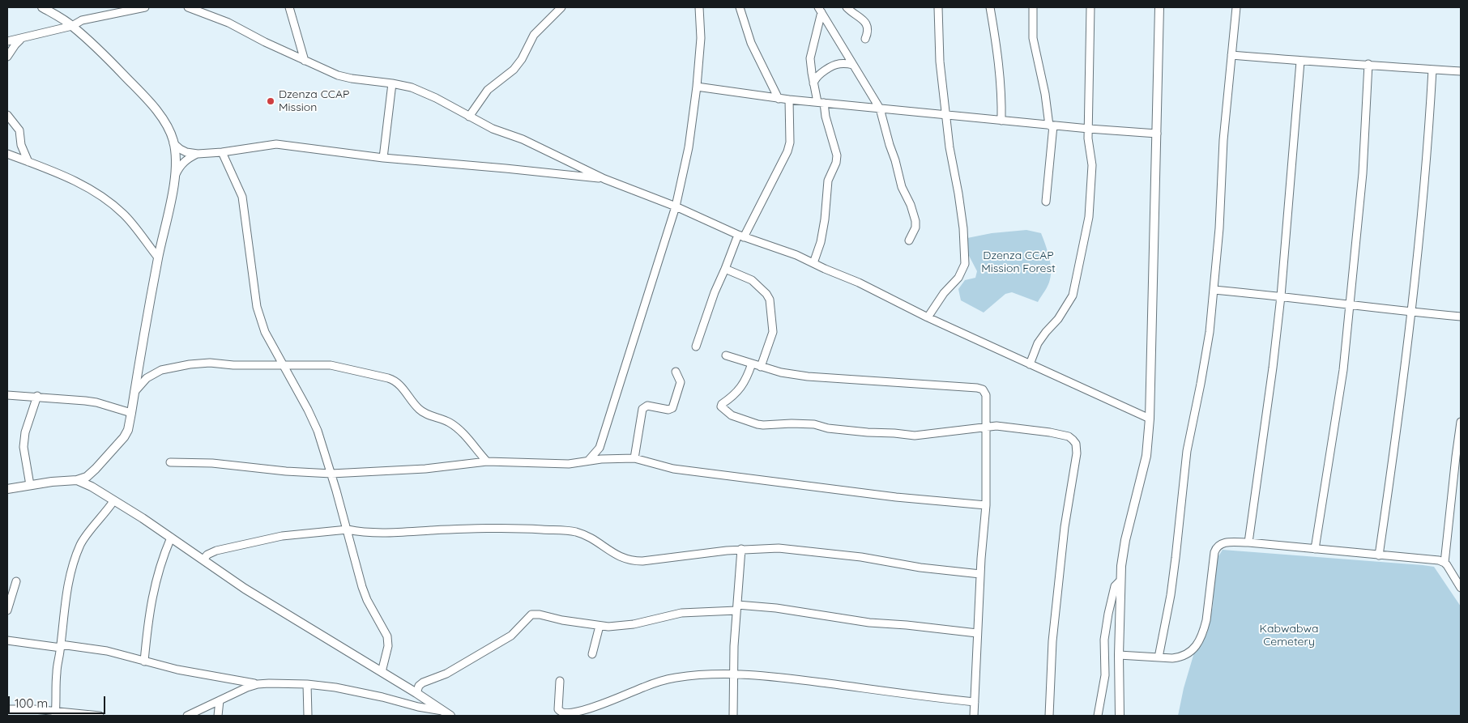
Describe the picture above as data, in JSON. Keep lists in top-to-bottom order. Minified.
{"parks":["Dzenza CCAP Mission Forest","Kabwabwa Cemetery"],"places":["Dzenza CCAP Mission"],"scale_bar":"100 m"}
